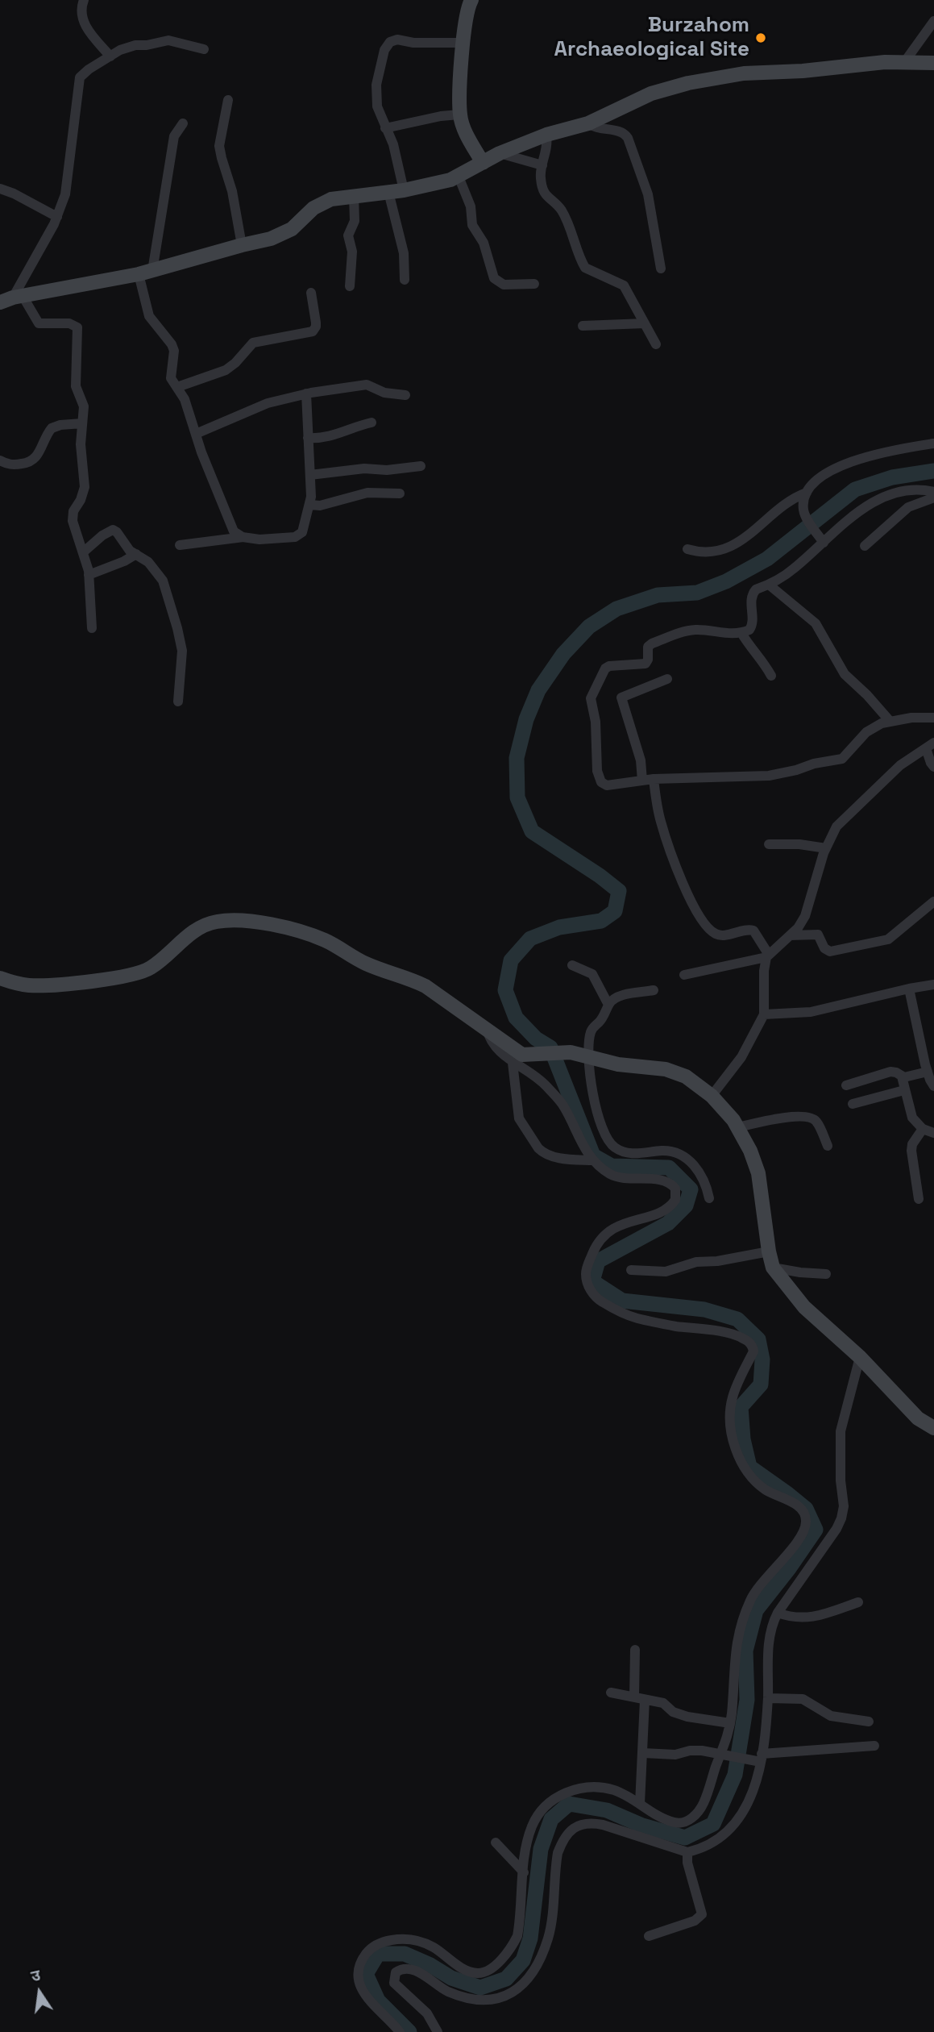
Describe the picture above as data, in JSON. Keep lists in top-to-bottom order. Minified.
{"places":["Burzahom Archaeological Site"],"north":"top"}
